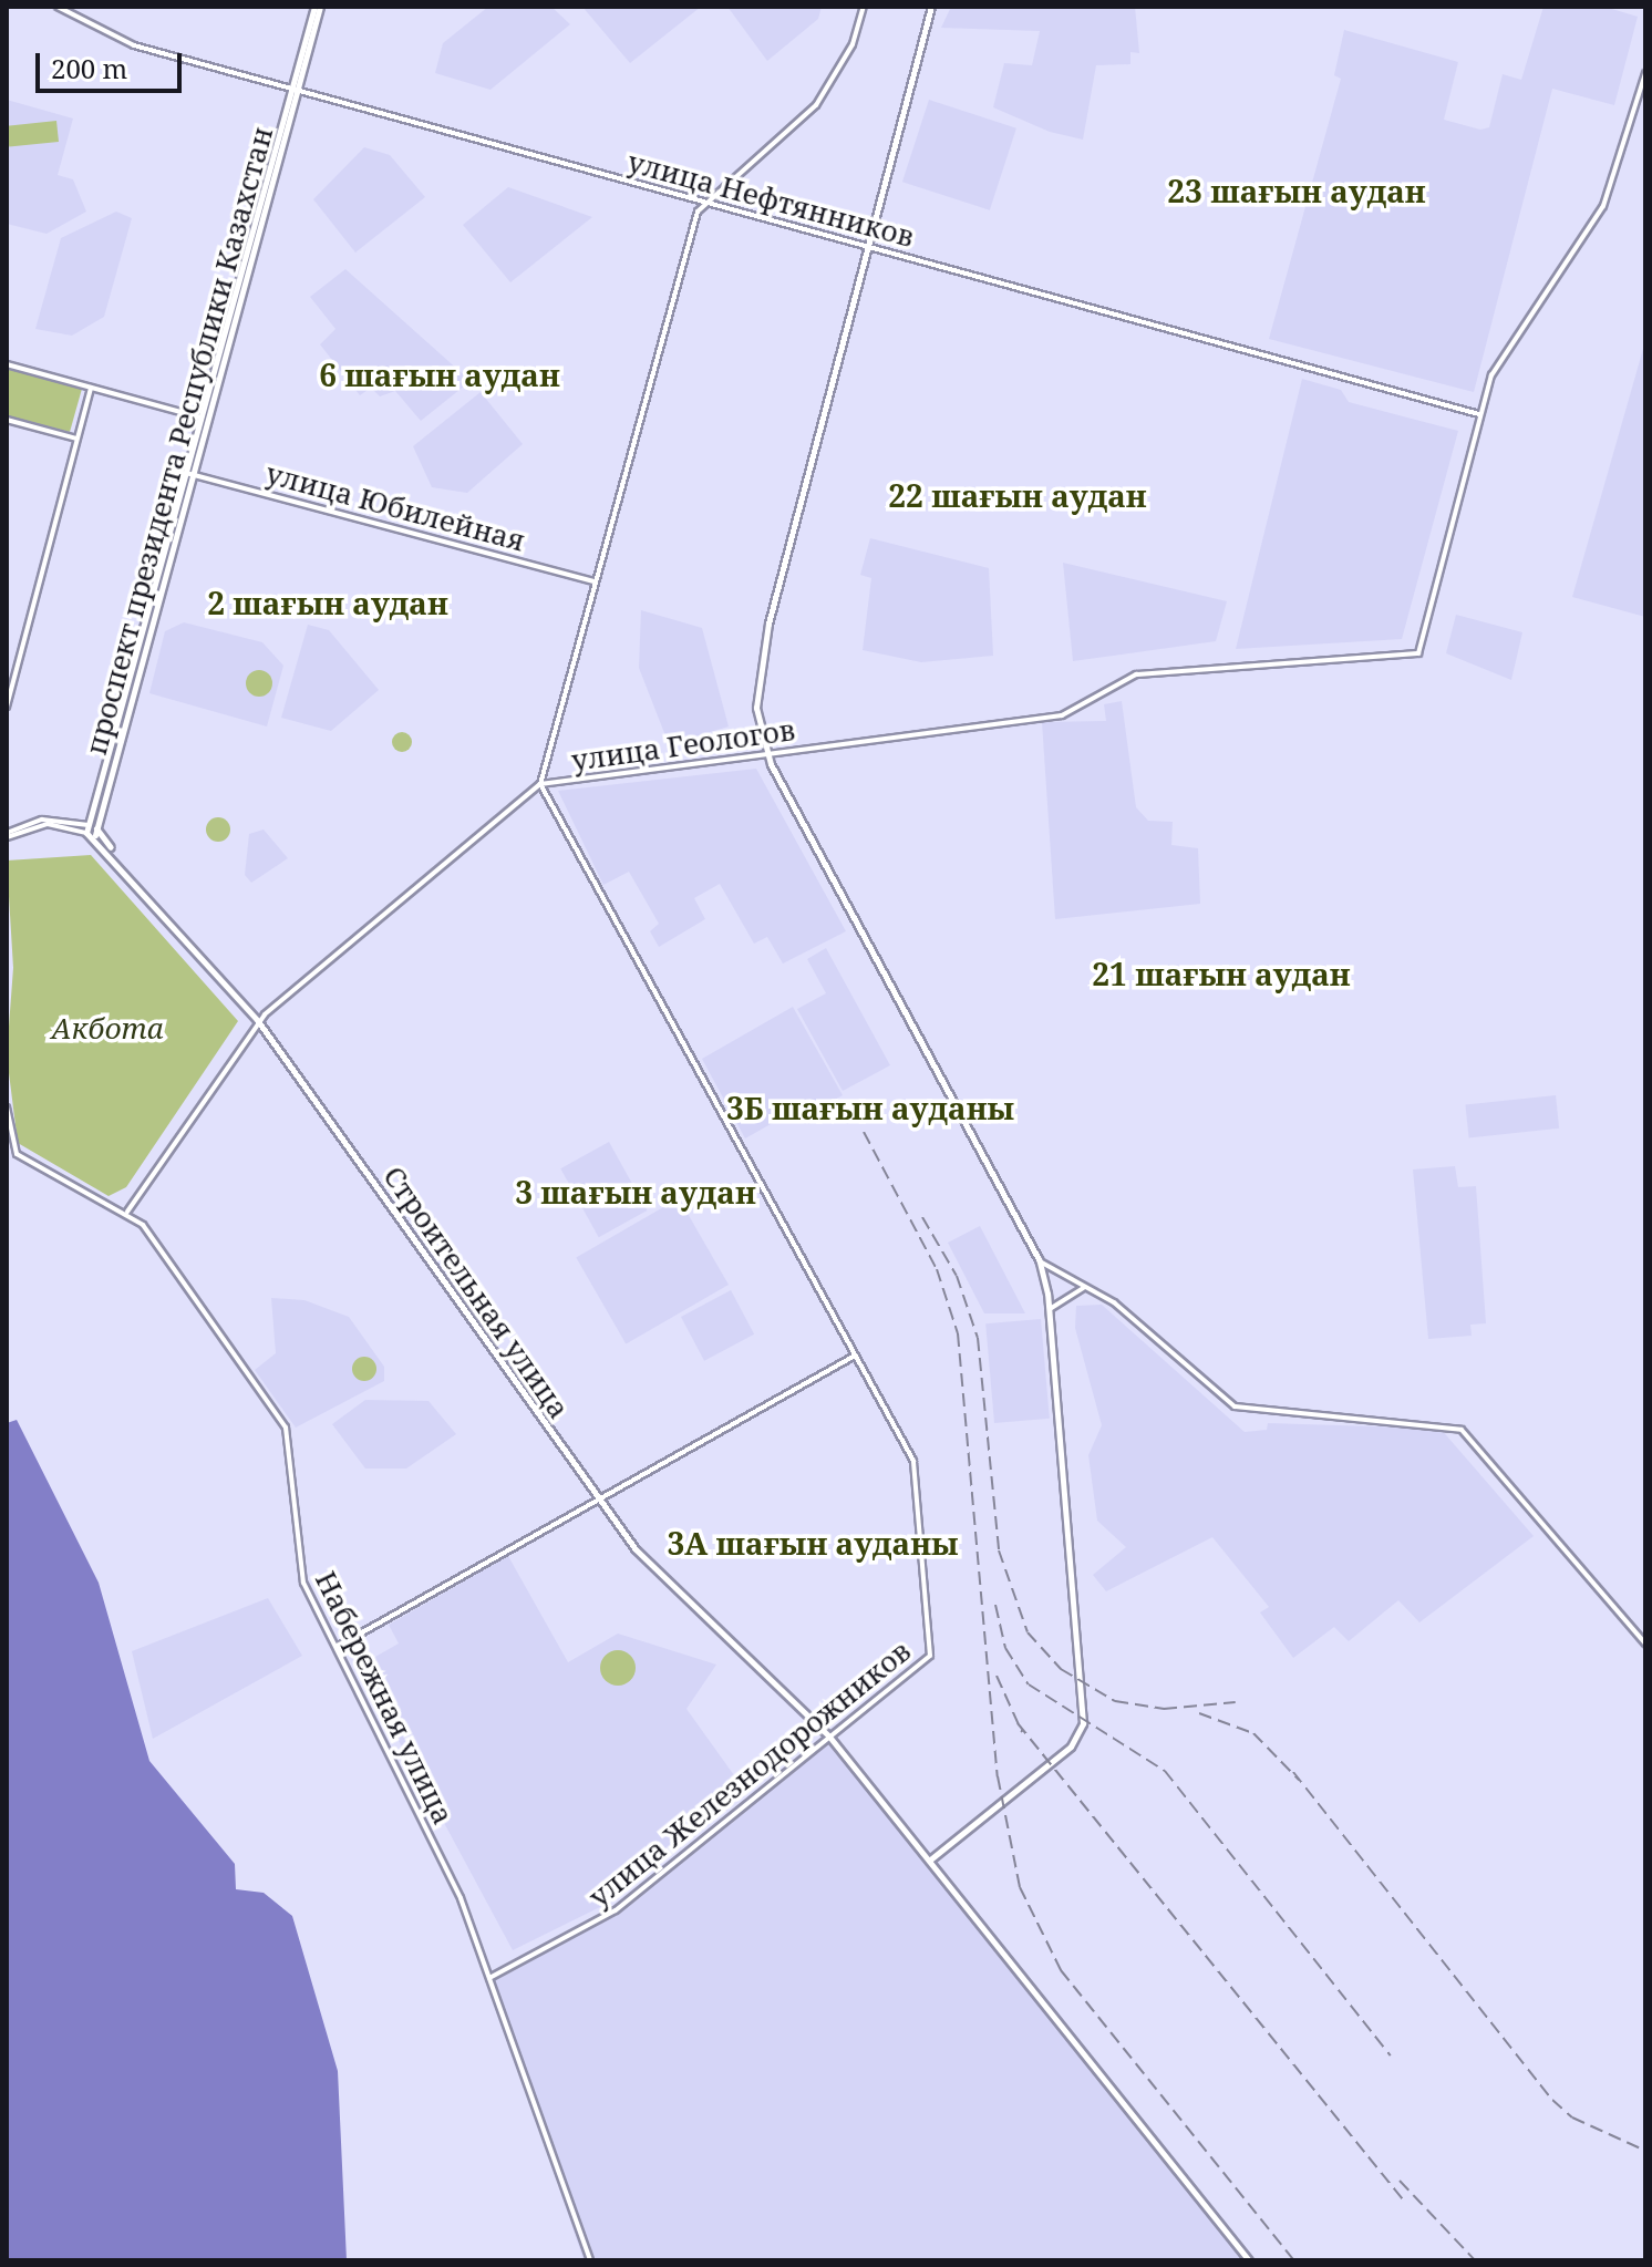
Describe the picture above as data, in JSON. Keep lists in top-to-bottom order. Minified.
{"streets":{"main road":["проспект президента Республики Казахстан","Строительная улица"],"street":["улица Нефтянников","улица Юбилейная","улица Геологов","Набережная улица","улица Железнодорожников"]},"crossings":[["улица Нефтянников","проспект президента Республики Казахстан"],["улица Нефтянников","улица Геологов"],["проспект президента Республики Казахстан","улица Юбилейная"],["проспект президента Республики Казахстан","Строительная улица"],["улица Геологов","Строительная улица"],["улица Геологов","Набережная улица"],["улица Геологов","улица Железнодорожников"],["Строительная улица","улица Железнодорожников"],["Набережная улица","улица Железнодорожников"]],"districts":["23 шағын аудан","6 шағын аудан","22 шағын аудан","2 шағын аудан","21 шағын аудан","3Б шағын ауданы","3 шағын аудан","3А шағын ауданы"],"parks":["Акбота"],"scale_bar":"200 m"}
